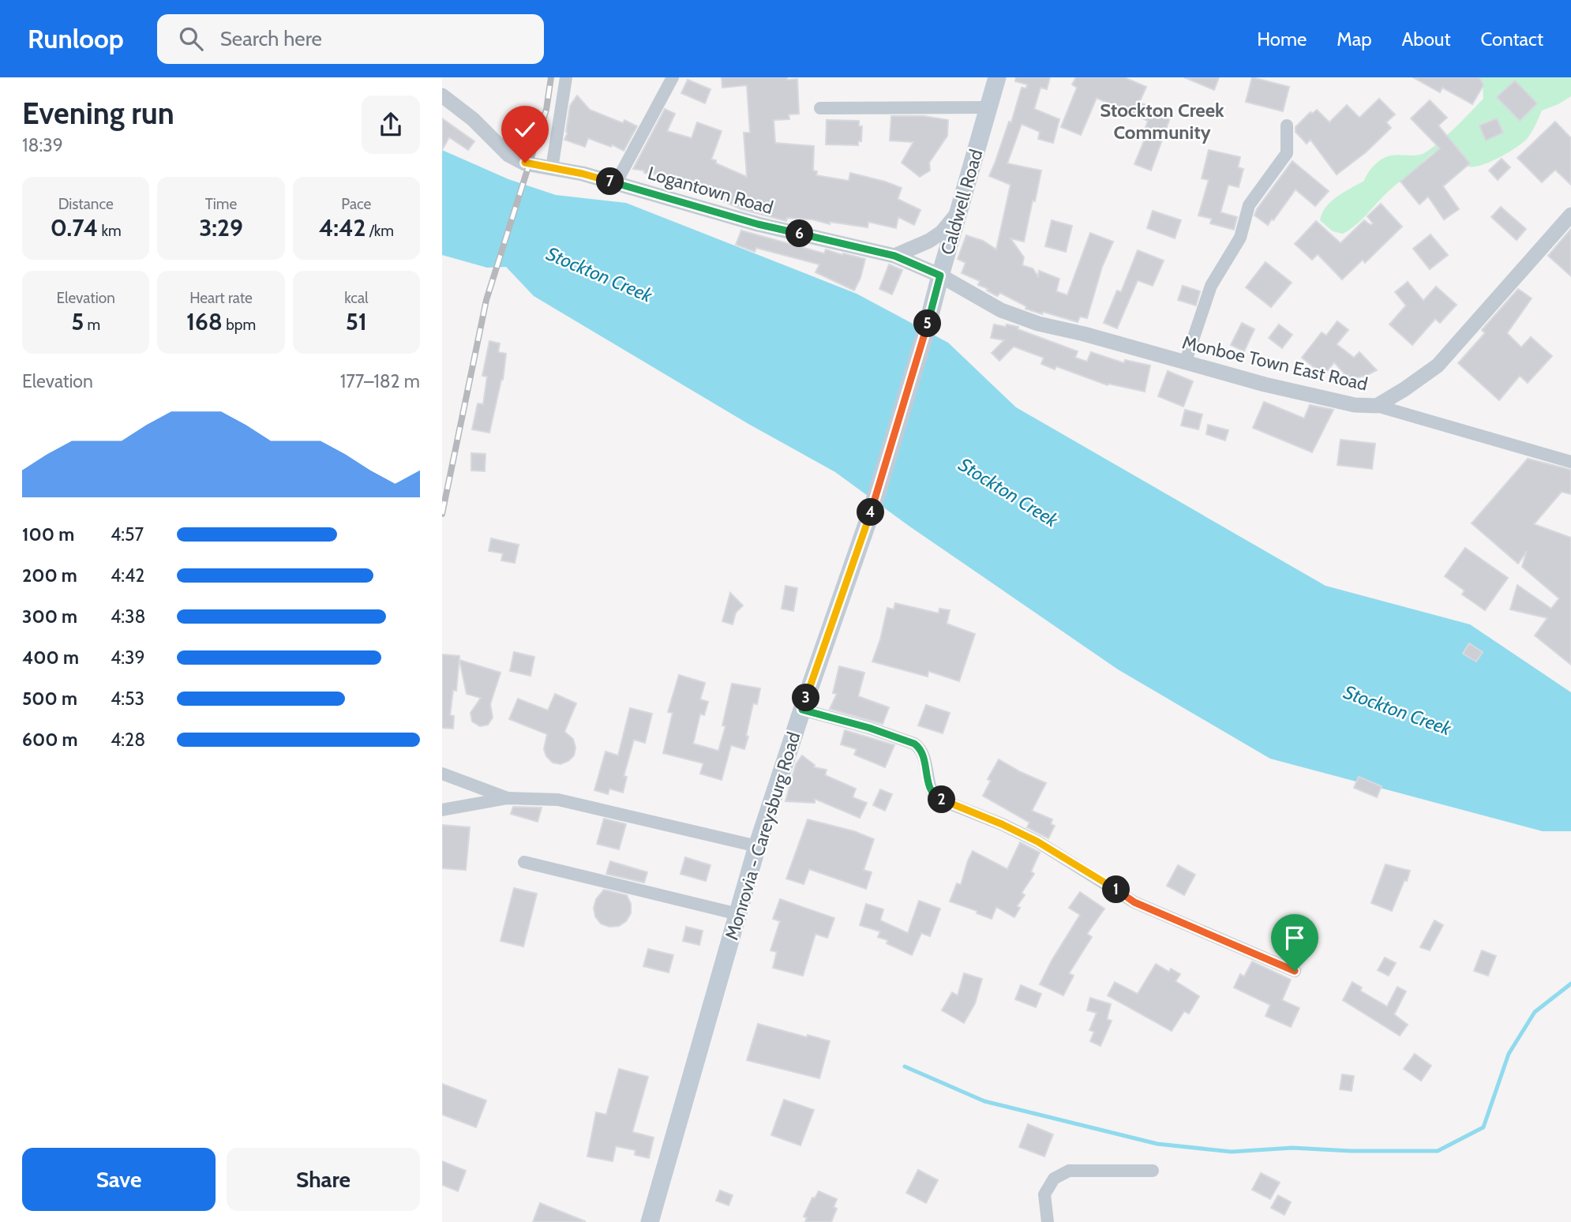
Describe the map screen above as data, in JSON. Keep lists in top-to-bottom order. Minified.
{"streets":{"main road":["Caldwell Road","Monrovia - Careysburg Road"],"street":["Logantown Road","Monboe Town East Road"]},"crossings":[["Logantown Road","Caldwell Road"],["Logantown Road","Monboe Town East Road"],["Caldwell Road","Monboe Town East Road"],["Caldwell Road","Monrovia - Careysburg Road"]],"districts":["Stockton Creek Community"],"water":["Stockton Creek"],"page":{"header":"Runloop","search":"Search here","nav":["Home","Map","About","Contact"],"heading":["Evening run","18:39"],"pins":["7","6","5","4","3","2","1"],"stats":[["Distance","0.74 km"],["Time","3:29"],["Pace","4:42 /km"],["Elevation","5 m"],["Heart rate","168 bpm"],["kcal","51"]],"chart":["Elevation","177–182 m"],"list":[{"name":"100 m","note":"4:57"},{"name":"200 m","note":"4:42"},{"name":"300 m","note":"4:38"},{"name":"400 m","note":"4:39"},{"name":"500 m","note":"4:53"},{"name":"600 m","note":"4:28"}],"buttons":["Save","Share"]}}
